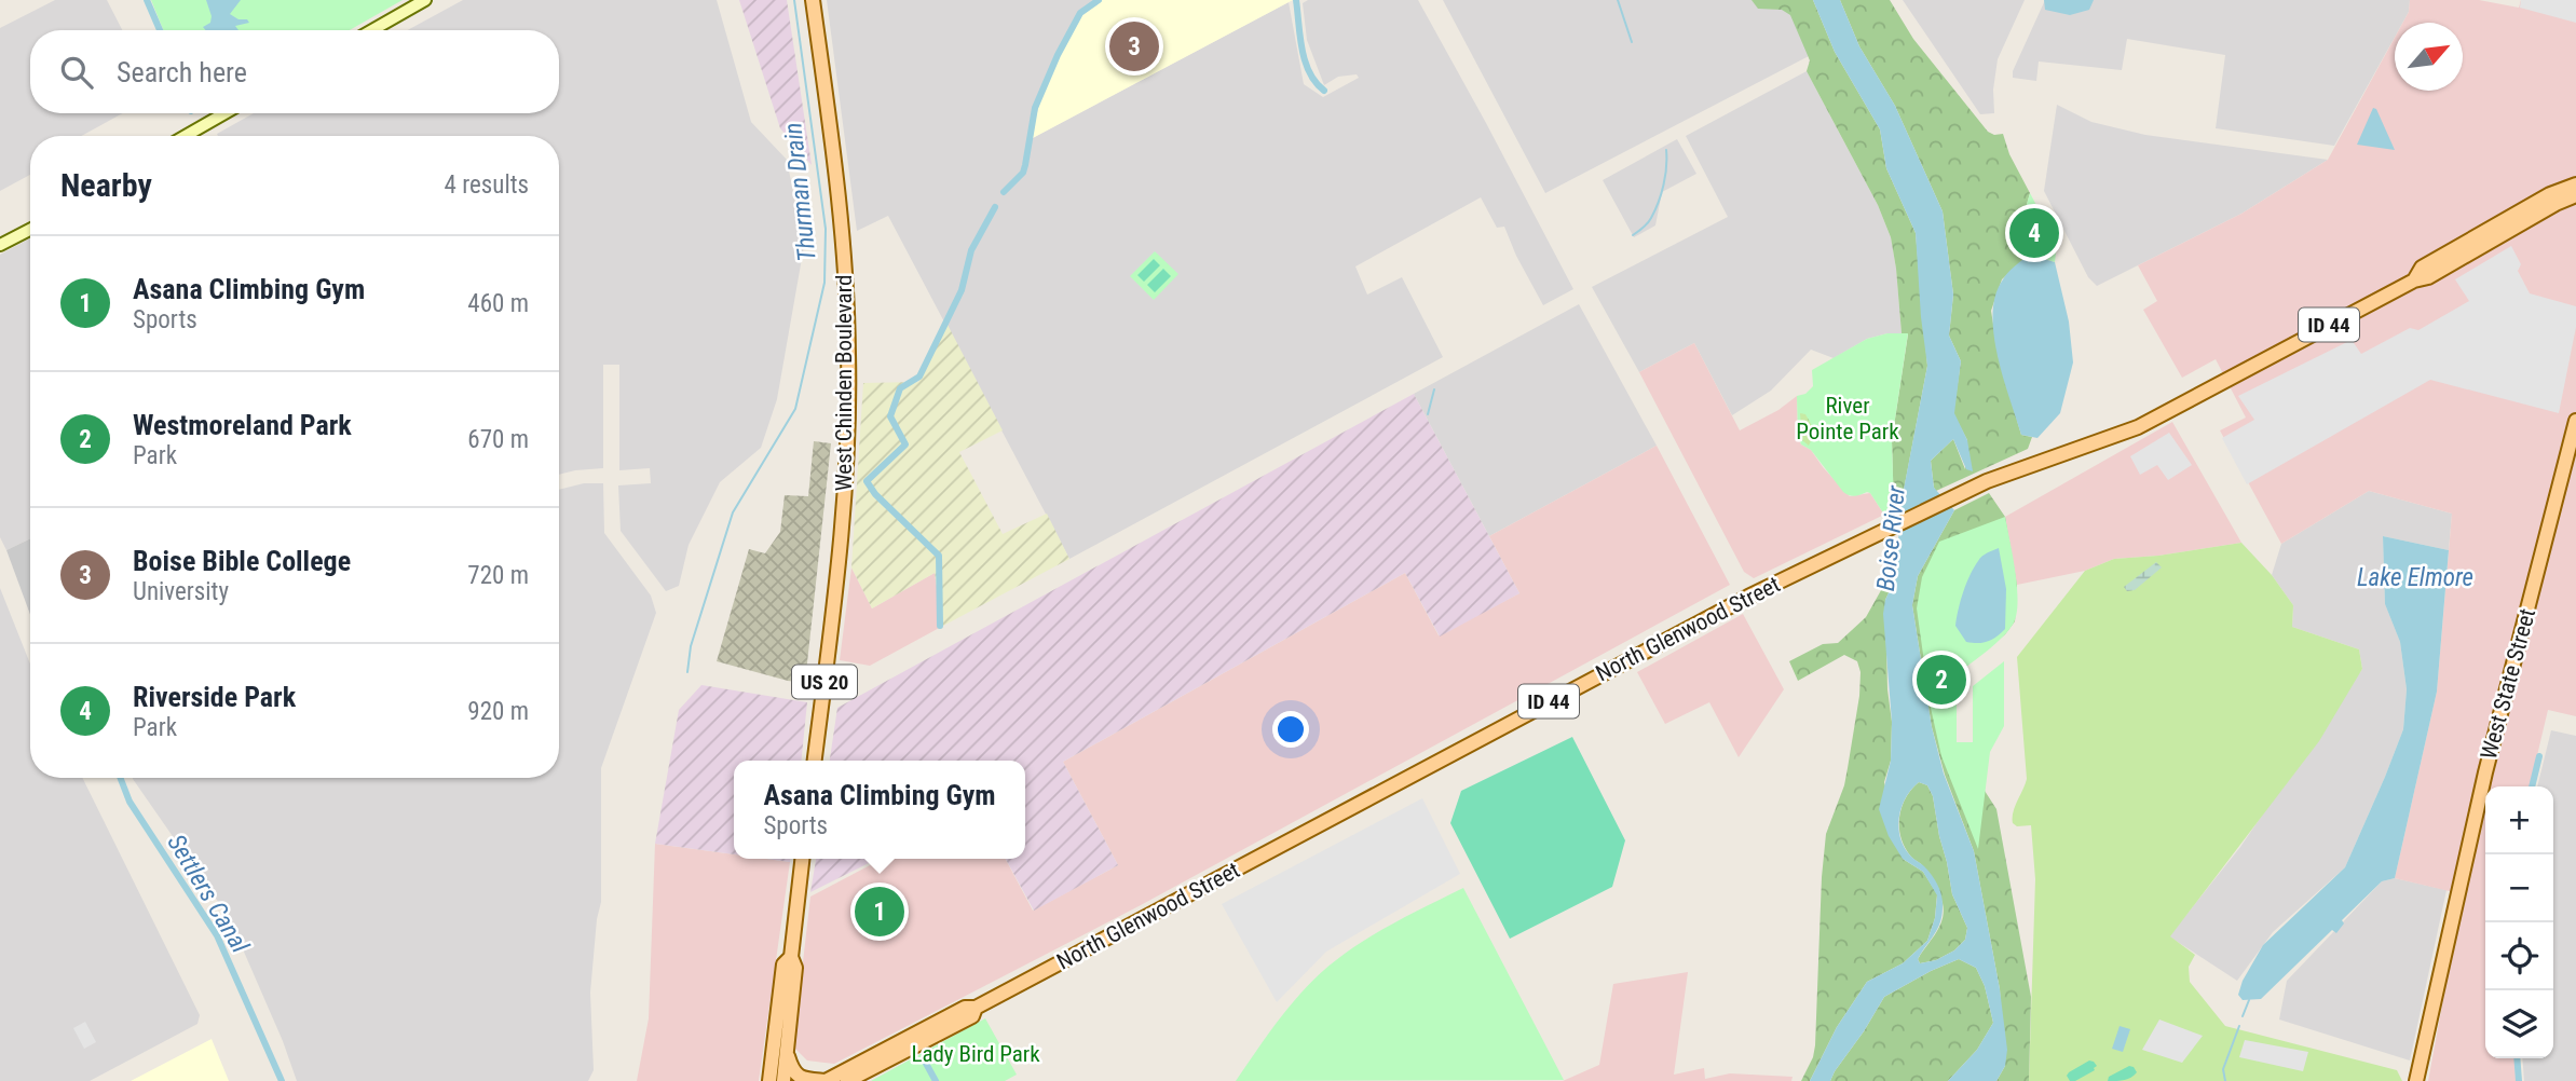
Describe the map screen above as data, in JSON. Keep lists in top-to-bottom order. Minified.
{"streets":{"main road":["ID 44","West Chinden Boulevard","North Glenwood Street","US 20","West State Street"]},"water":["Thurman Drain","Boise River","Lake Elmore","Settlers Canal"],"parks":["River Pointe Park","Lady Bird Park"],"north":"top right","page":{"pins":["3","4","2","1"],"search":"Search here","heading":["Nearby","4 results"],"list":[{"mark":"1","name":"Asana Climbing Gym","note":"Sports","value":"460 m"},{"mark":"2","name":"Westmoreland Park","note":"Park","value":"670 m"},{"mark":"3","name":"Boise Bible College","note":"University","value":"720 m"},{"mark":"4","name":"Riverside Park","note":"Park","value":"920 m"}],"popup":["Asana Climbing Gym","Sports"],"map_buttons":["+","−"]}}
